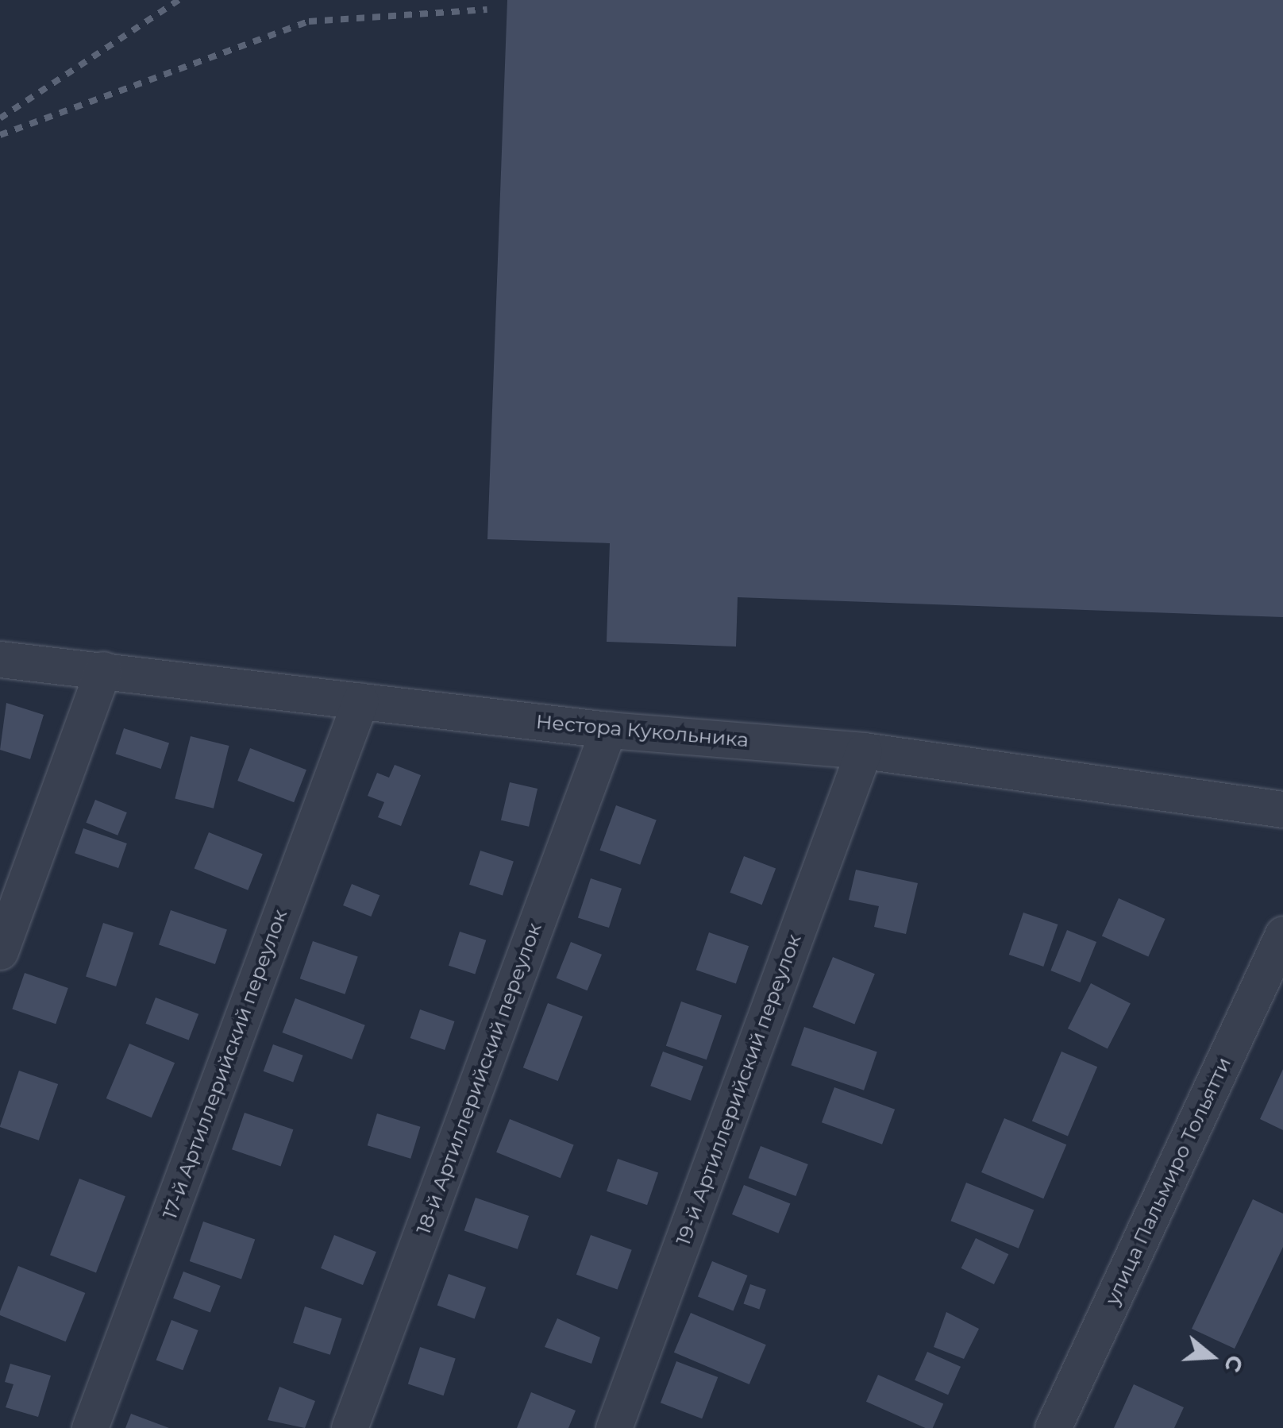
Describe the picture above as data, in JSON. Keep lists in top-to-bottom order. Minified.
{"streets":{"street":["Нестора Кукольника","17-й Артиллерийский переулок","18-й Артиллерийский переулок","19-й Артиллерийский переулок","улица Пальмиро Тольятти"]},"crossings":[["Нестора Кукольника","17-й Артиллерийский переулок"],["Нестора Кукольника","18-й Артиллерийский переулок"],["Нестора Кукольника","19-й Артиллерийский переулок"]],"north":"right"}
